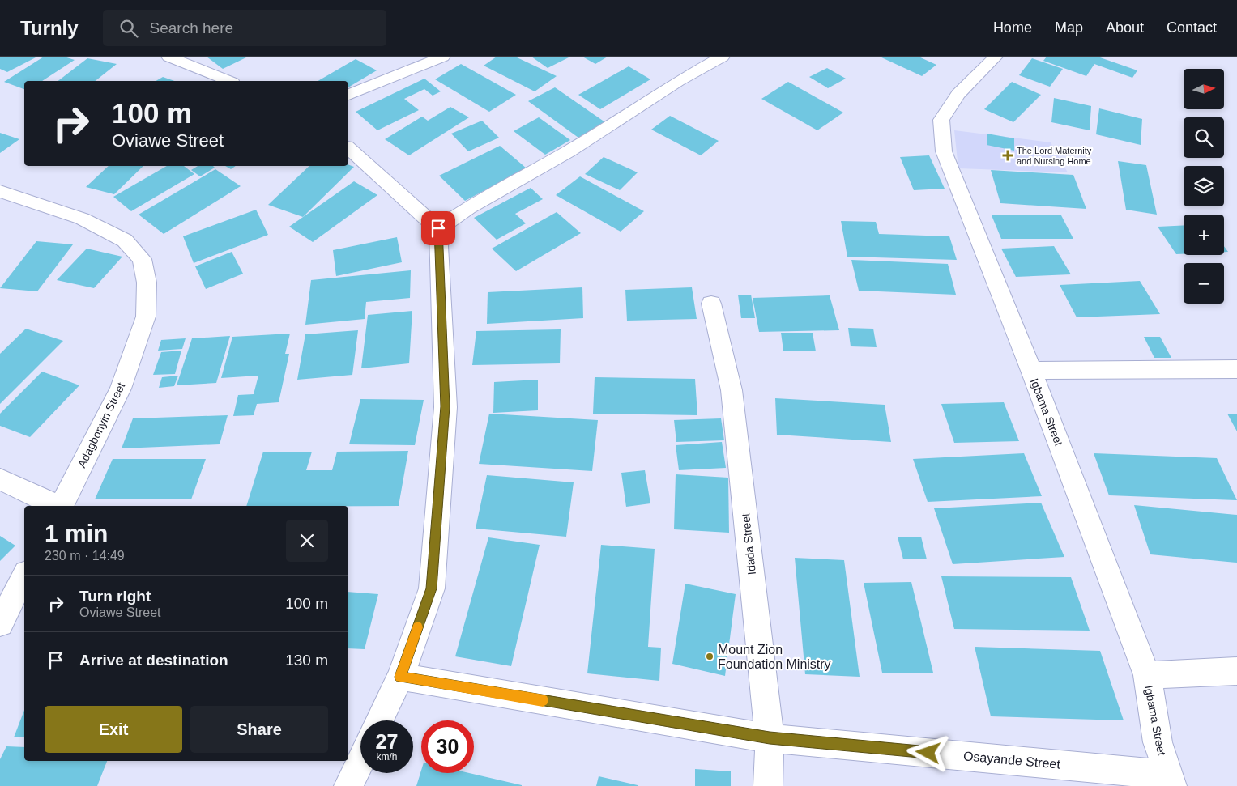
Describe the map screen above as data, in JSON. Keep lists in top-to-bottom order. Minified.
{"streets":{"street":["Igbama Street","Adagbonyin Street","Idada Street","Osayande Street"]},"crossings":[["Igbama Street","Osayande Street"],["Idada Street","Osayande Street"]],"places":{"health":["The Lord Maternity and Nursing Home"],"other":["Mount Zion Foundation Ministry"]},"north":"right","page":{"header":"Turnly","search":"Search here","nav":["Home","Map","About","Contact"],"map_buttons":["+","−"],"turn":["100 m","Oviawe Street"],"heading":["1 min","230 m · 14:49"],"list":[{"name":"Turn right","note":"Oviawe Street","value":"100 m"},{"name":"Arrive at destination","value":"130 m"}],"buttons":["Exit","Share"],"speed":"27 km/h","limit":"30"}}
